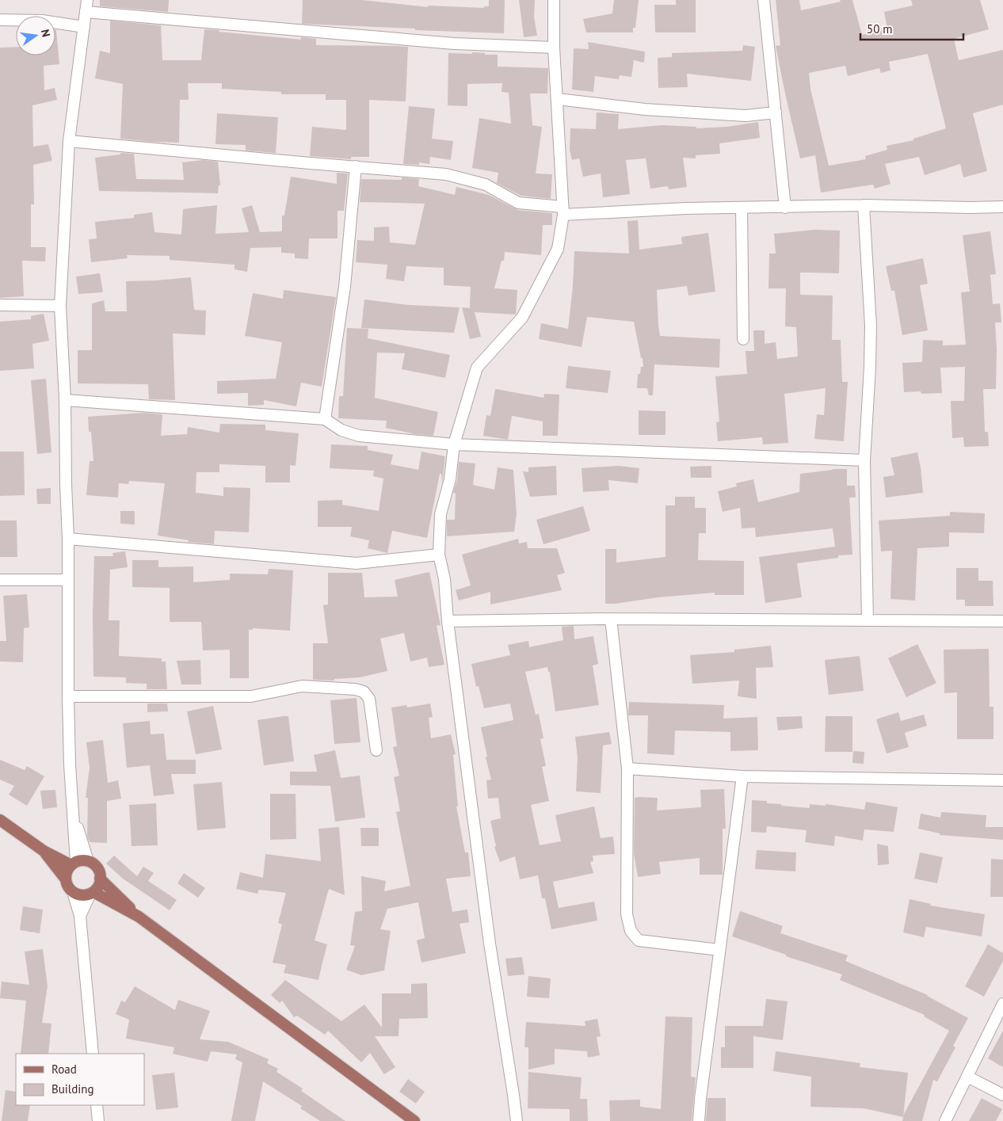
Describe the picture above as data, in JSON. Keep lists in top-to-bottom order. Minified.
{"legend":["Road","Building"],"scale_bar":"50 m","north":"right"}
